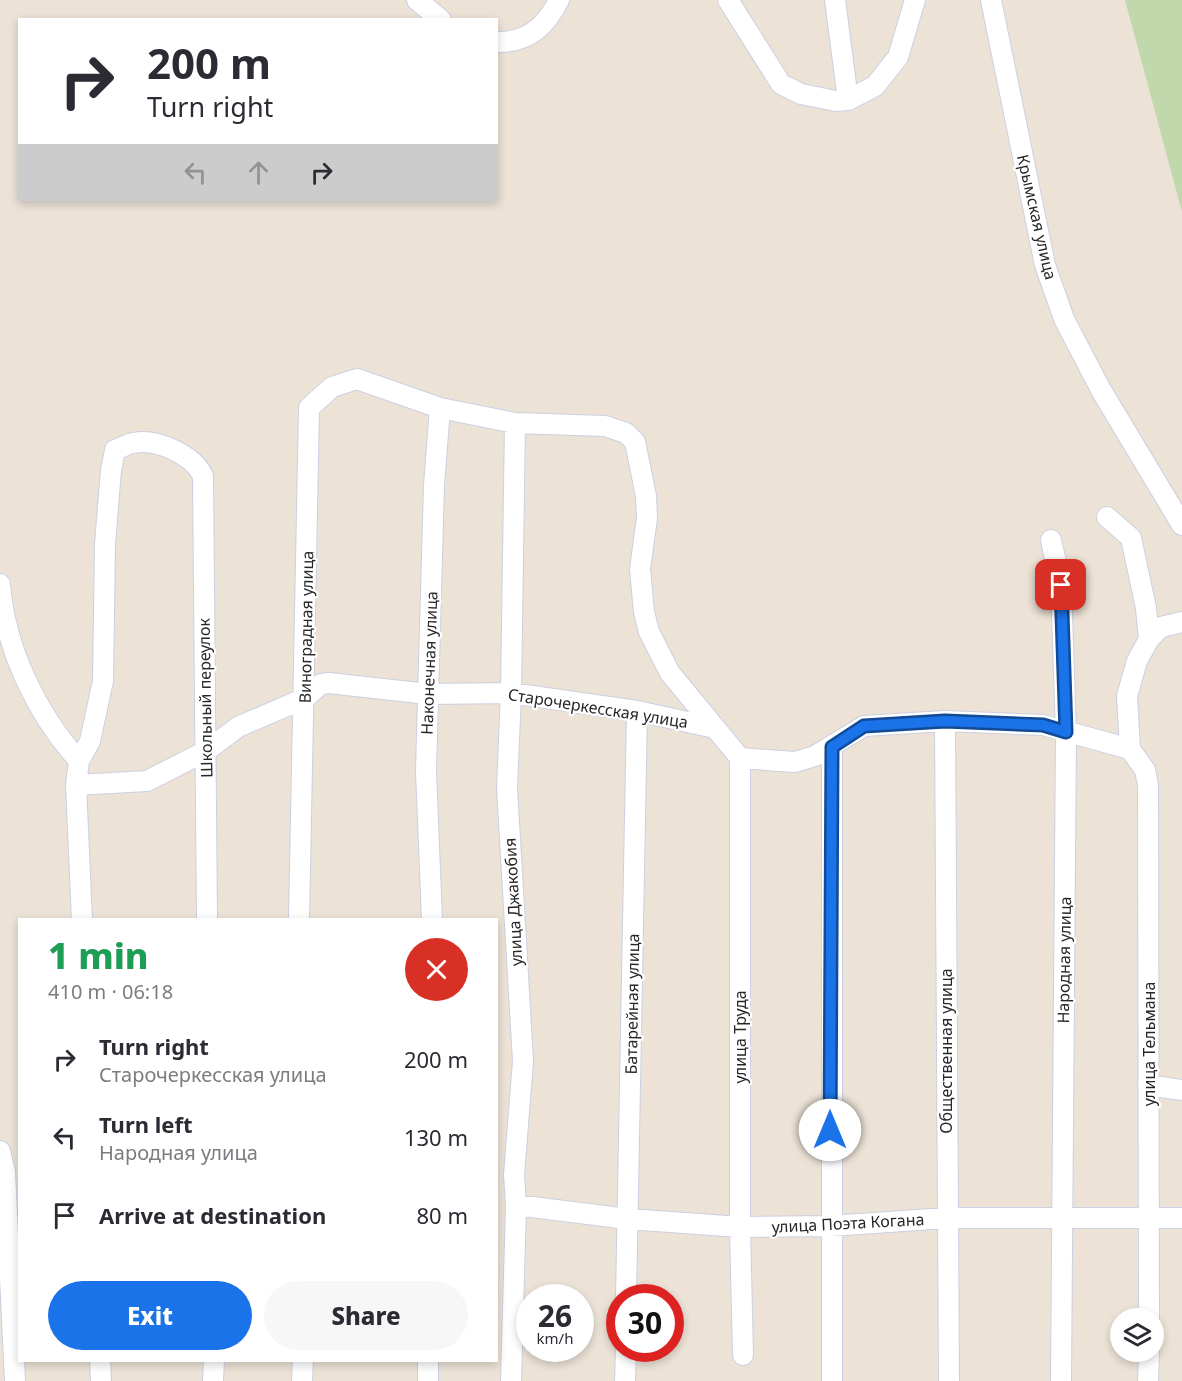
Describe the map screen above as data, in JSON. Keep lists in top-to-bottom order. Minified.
{"streets":{"street":["Крымская улица","Виноградная улица","Наконечная улица","Школьный переулок","Старочеркесская улица","улица Джакобия","Народная улица","Батарейная улица","улица Труда","улица Тельмана","Общественная улица","улица Поэта Когана"]},"crossings":[["Виноградная улица","Наконечная улица"],["Виноградная улица","Старочеркесская улица"],["Виноградная улица","улица Джакобия"],["Наконечная улица","Старочеркесская улица"],["Школьный переулок","Старочеркесская улица"],["Старочеркесская улица","улица Джакобия"],["Старочеркесская улица","Батарейная улица"],["улица Джакобия","улица Поэта Когана"],["Народная улица","улица Поэта Когана"],["Батарейная улица","улица Поэта Когана"],["улица Труда","улица Поэта Когана"],["улица Тельмана","улица Поэта Когана"],["Общественная улица","улица Поэта Когана"]],"page":{"turn":["200 m","Turn right"],"heading":["1 min","410 m · 06:18"],"list":[{"name":"Turn right","note":"Старочеркесская улица","value":"200 m"},{"name":"Turn left","note":"Народная улица","value":"130 m"},{"name":"Arrive at destination","value":"80 m"}],"buttons":["Exit","Share"],"speed":"26 km/h","limit":"30"}}
